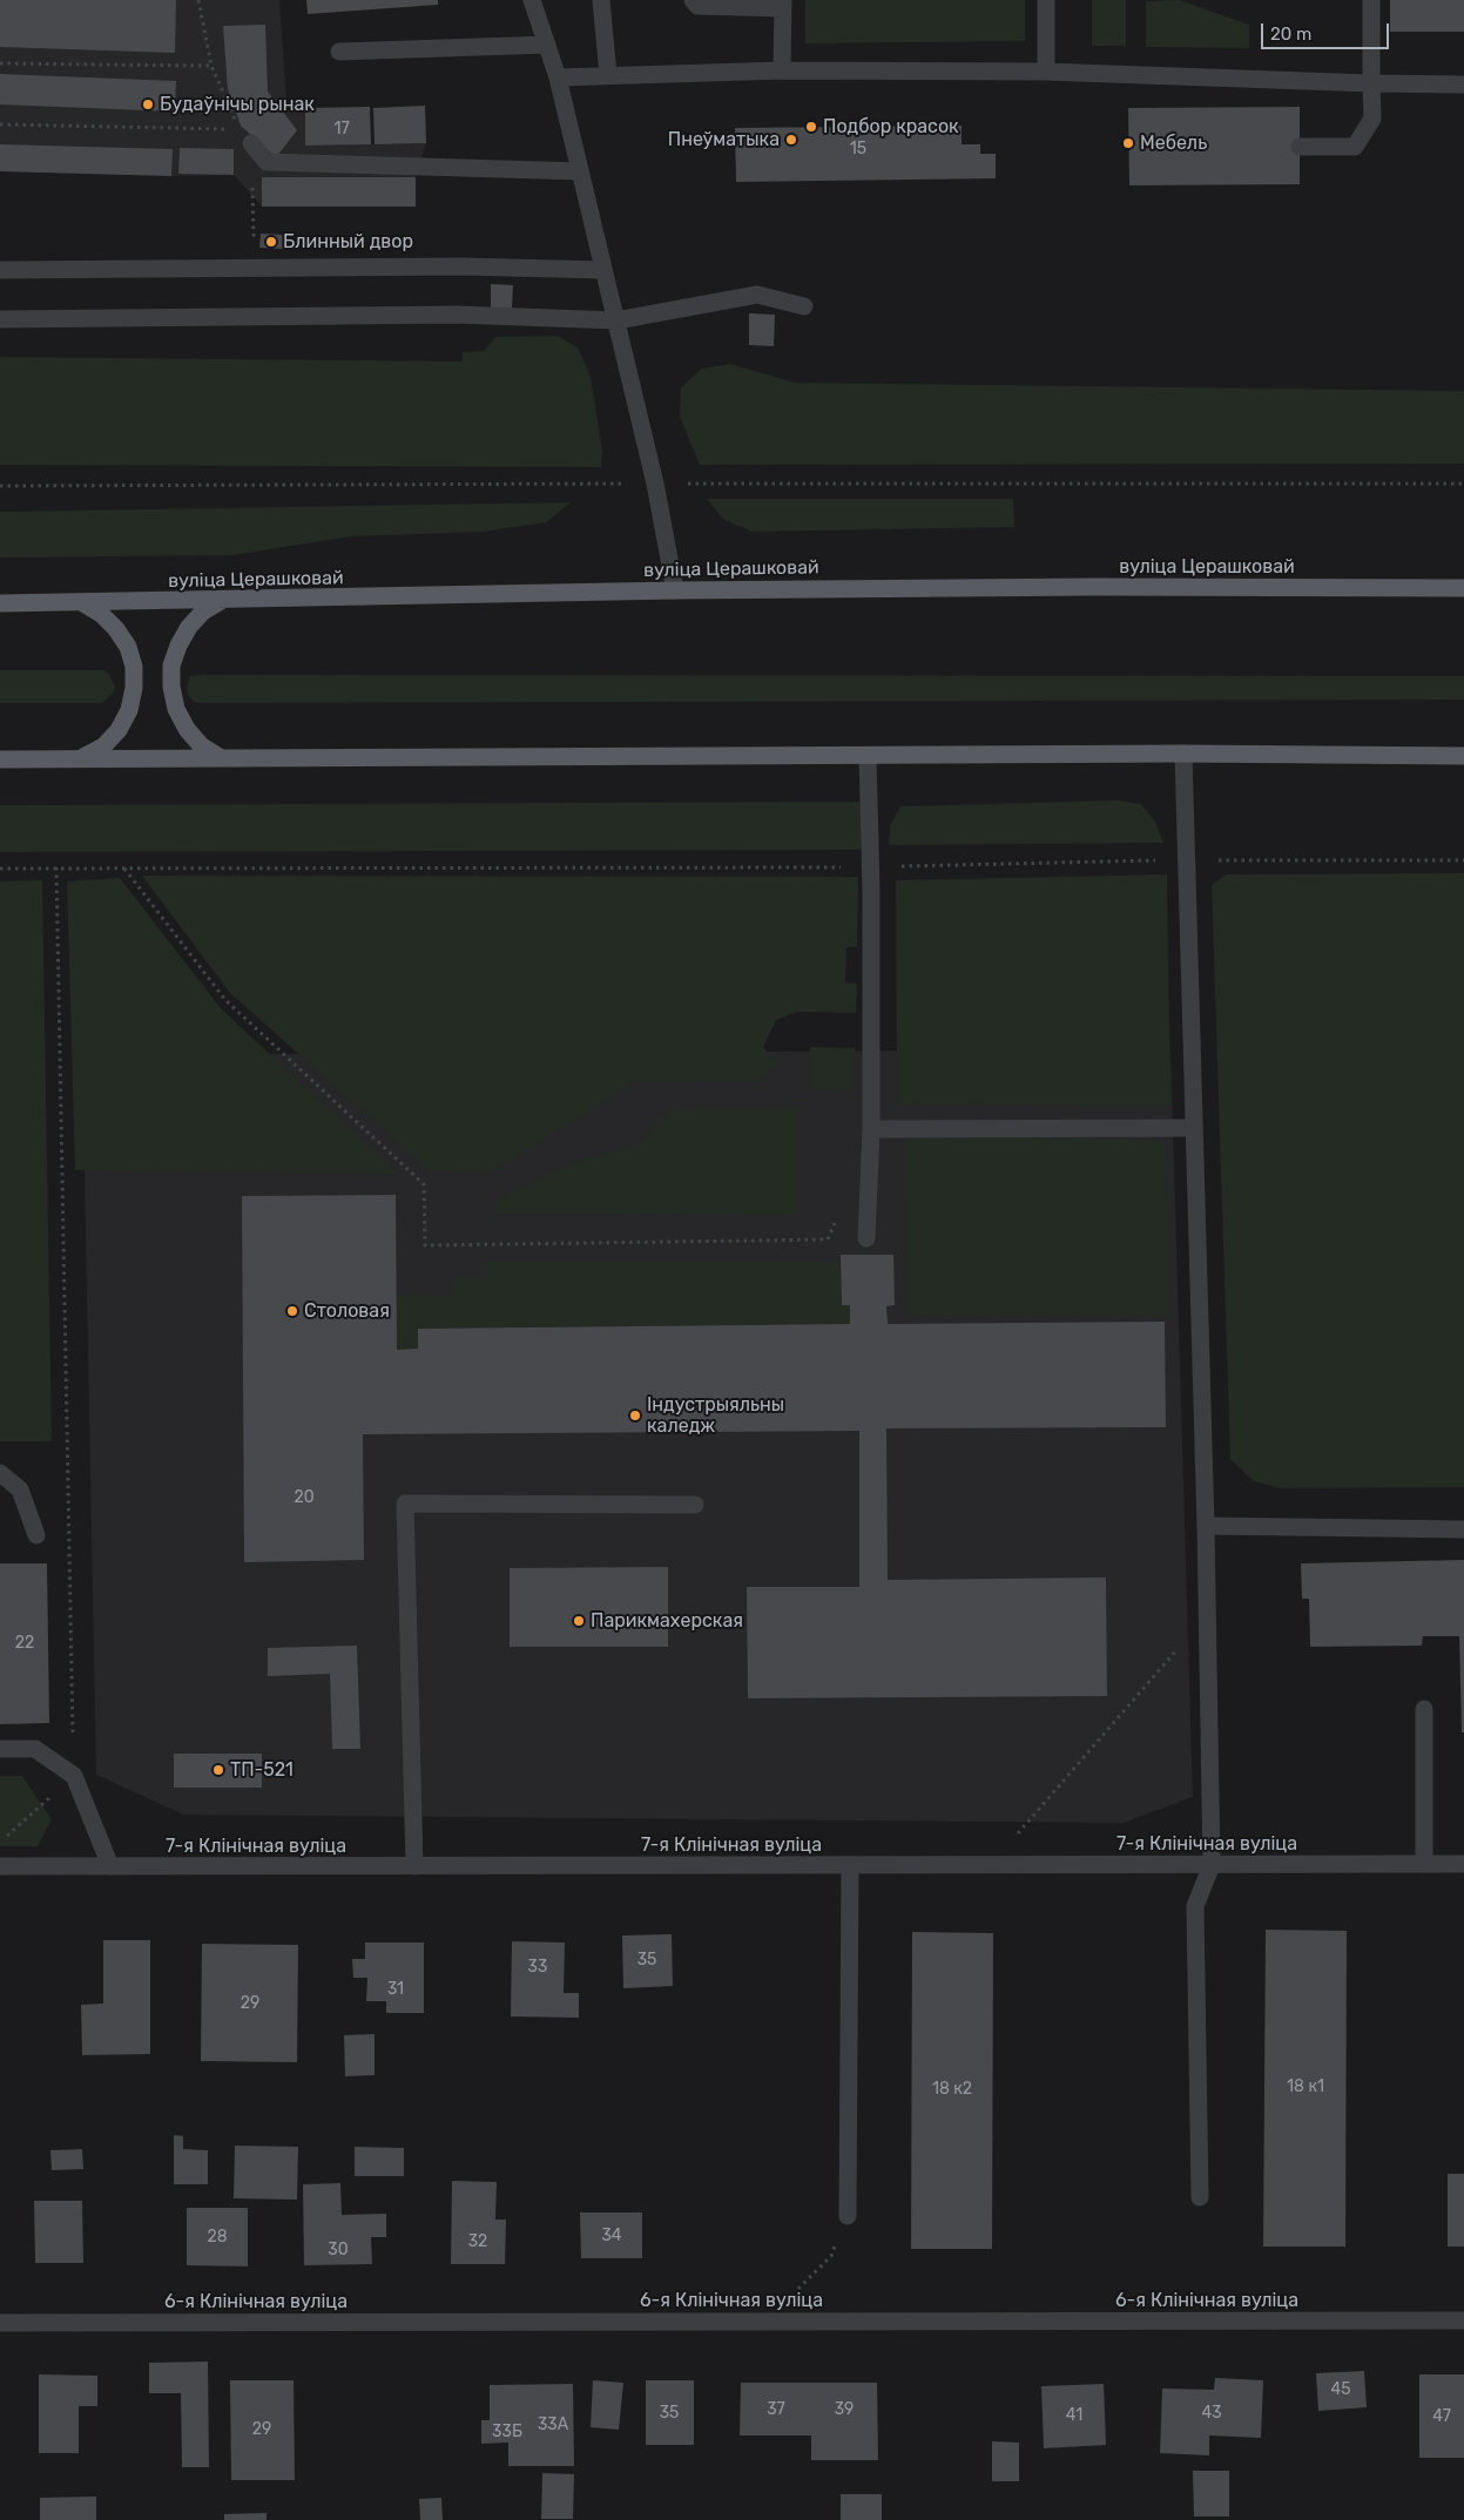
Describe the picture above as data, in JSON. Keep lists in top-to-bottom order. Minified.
{"streets":{"main road":["вуліца Церашковай"],"street":["7-я Клінічная вуліца","6-я Клінічная вуліца"]},"places":["Будаўнічы рынак","Подбор красок","Пнеўматыка","Мебель","Блинный двор","Столовая","Індустрыяльны каледж","Парикмахерская","ТП-521"],"house_numbers":["17","15","20","22","35","33","31","29","18 к1","18 к2","34","28","32","30","45","37","39","35","43","41","47","33А","29","33Б"],"scale_bar":"20 m"}
